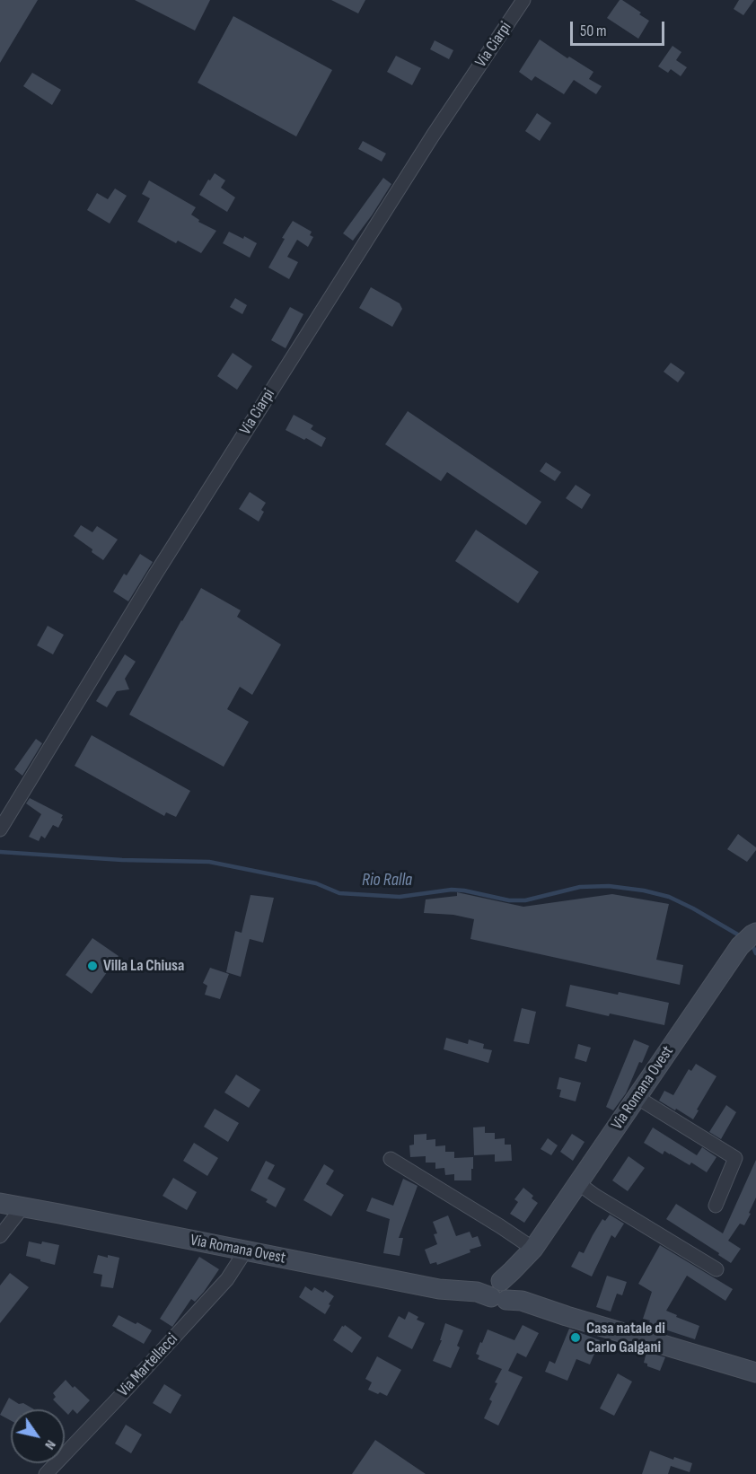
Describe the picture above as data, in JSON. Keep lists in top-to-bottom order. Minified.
{"streets":{"street":["Via Ciarpi","Via Romana Ovest","Via Martellacci"]},"crossings":[["Via Romana Ovest","Via Martellacci"]],"water":["Rio Ralla"],"places":["Villa La Chiusa","Casa natale di Carlo Galgani"],"scale_bar":"50 m","north":"bottom right"}
